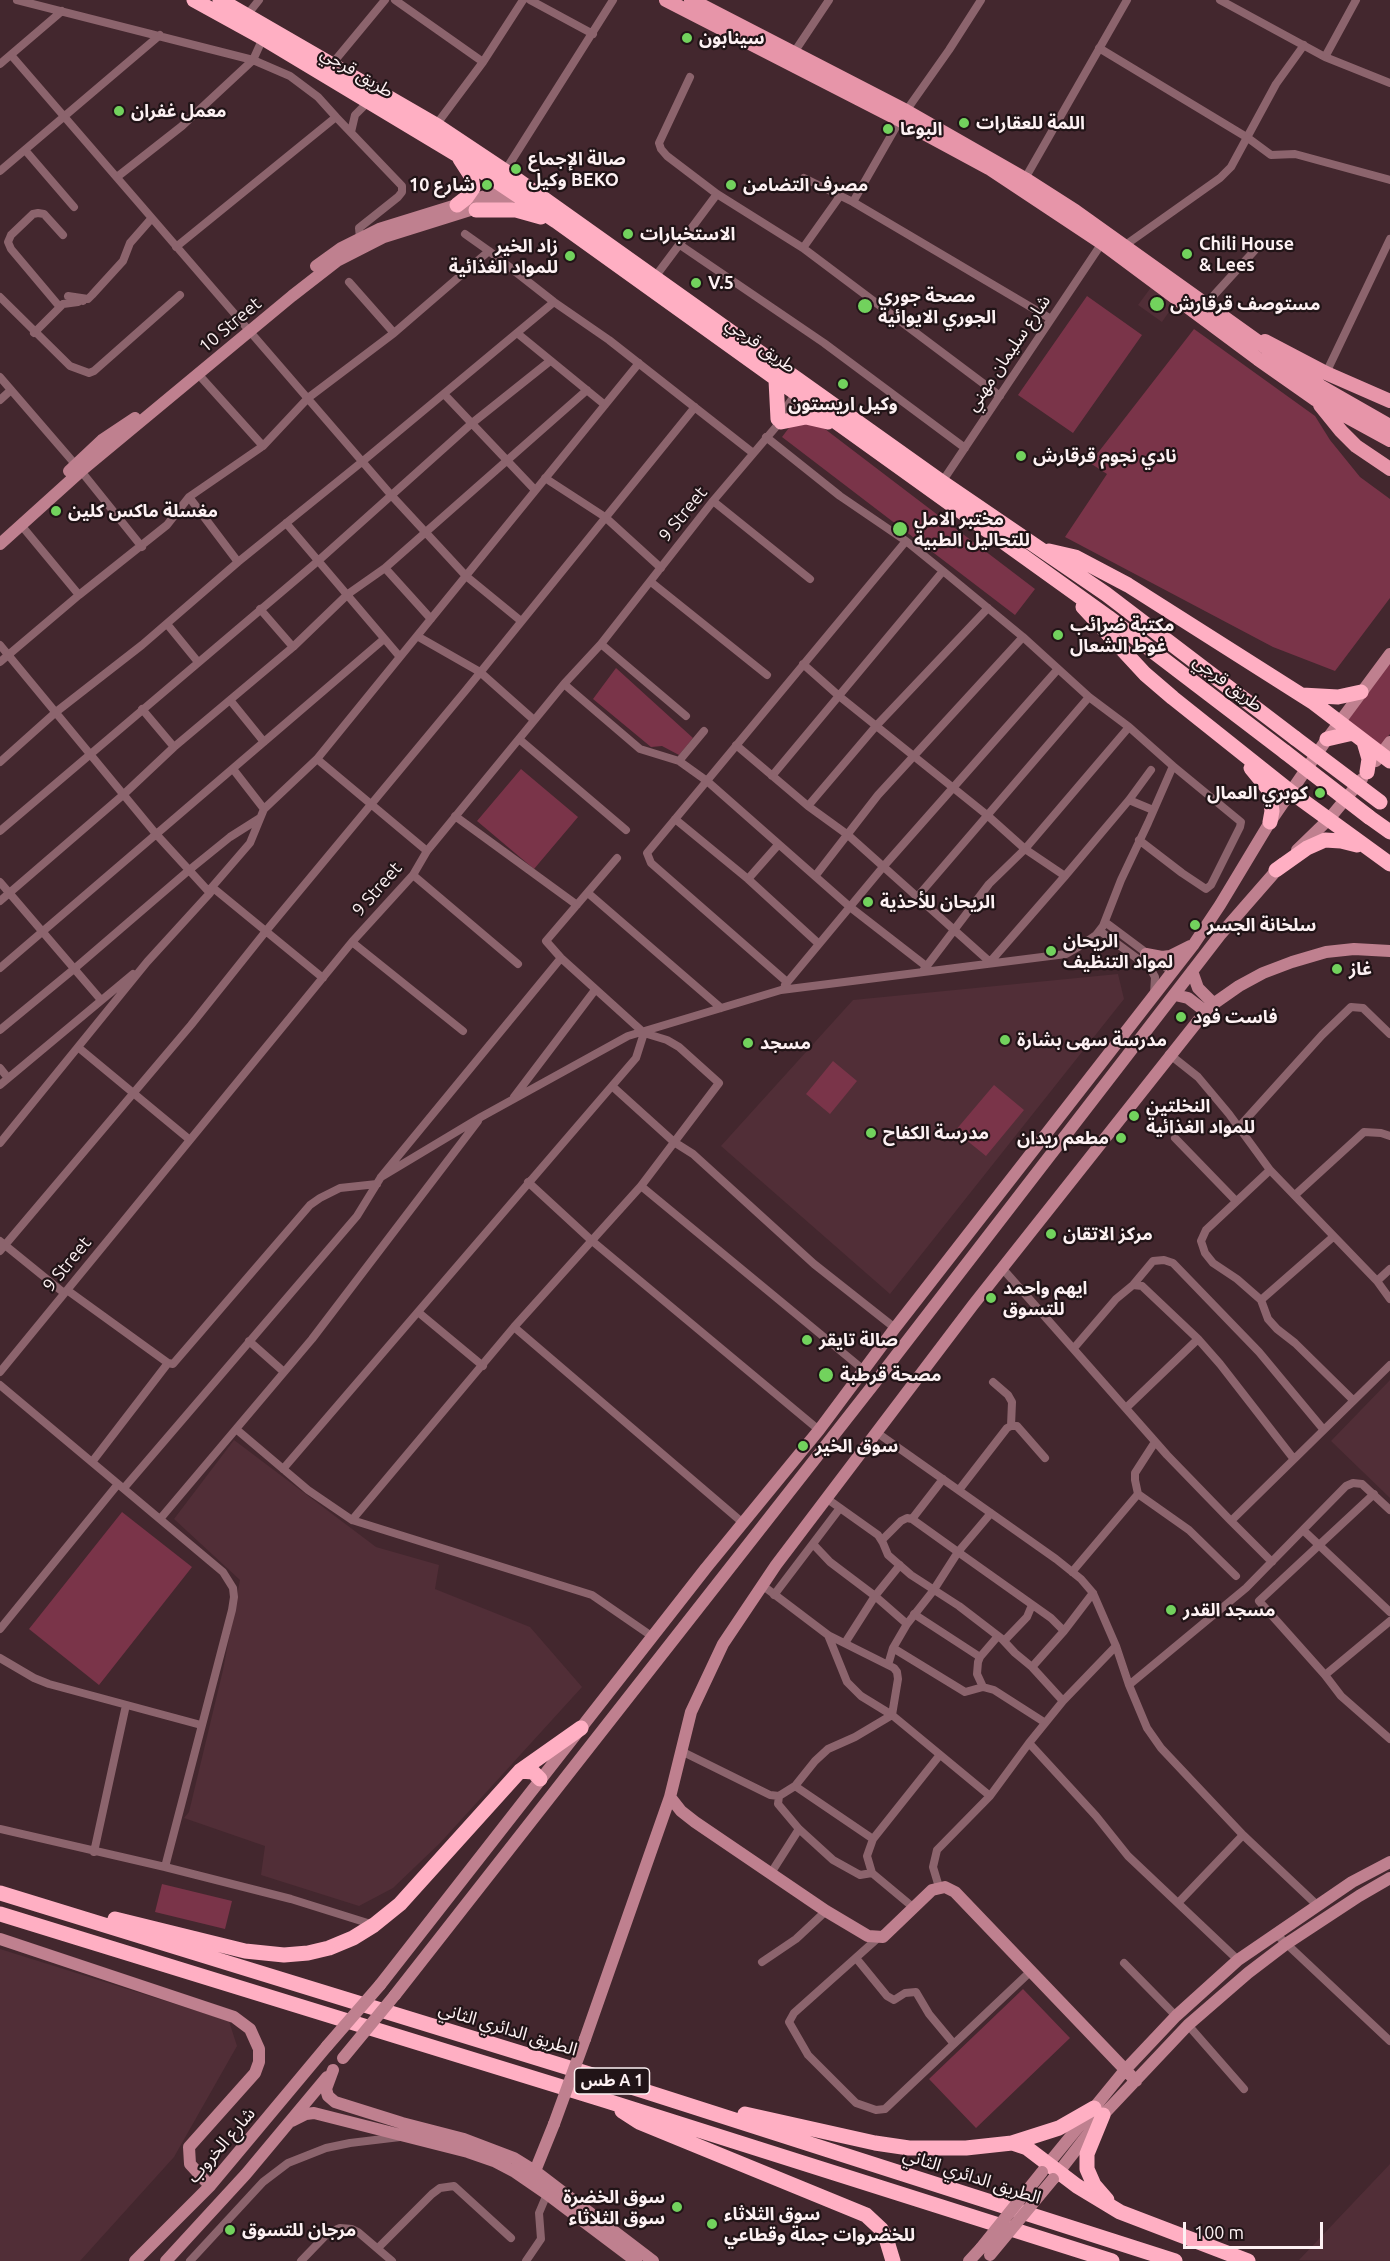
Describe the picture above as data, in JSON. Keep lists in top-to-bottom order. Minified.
{"streets":{"highway":["طريق قرجي","الطريق الدائري الثاني","طس A 1"],"main road":["10 Street","شارع الخروب"],"street":["شارع سليمان مهني","9 Street"]},"crossings":[["طريق قرجي","10 Street"],["طريق قرجي","شارع سليمان مهني"],["طريق قرجي","9 Street"]],"places":["سينابون","معمل غفران","اللمة للعقارات","البوعا","صالة الإجماع وكيل BEKO","شارع 10","مصرف التضامن","الاستخبارات","Chili House & Lees","زاد الخير للمواد الغذائية","V.5","مستوصف قرقارش","مصحة جوري الجوري الايوائية","وكيل اريستون","نادي نجوم قرقارش","مغسلة ماكس كلين","مختبر الامل للتحاليل الطبية","مكتبة ضرائب غوط الشعال","كوبري العمال","الريحان للأحذية","سلخانة الجسر","الريحان لمواد التنظيف","غاز","فاست فود","مدرسة سهى بشارة","مسجد","النخلتين للمواد الغذائية","مدرسة الكفاح","مطعم ريدان","مركز الاتقان","ايهم واحمد للتسوق","صالة تايقر","مصحة قرطبة","سوق الخير","مسجد القدر","سوق الخضرة سوق الثلاثاء","سوق الثلاثاء للخضروات جملة وقطاعي","مرجان للتسوق"],"scale_bar":"100 m"}
